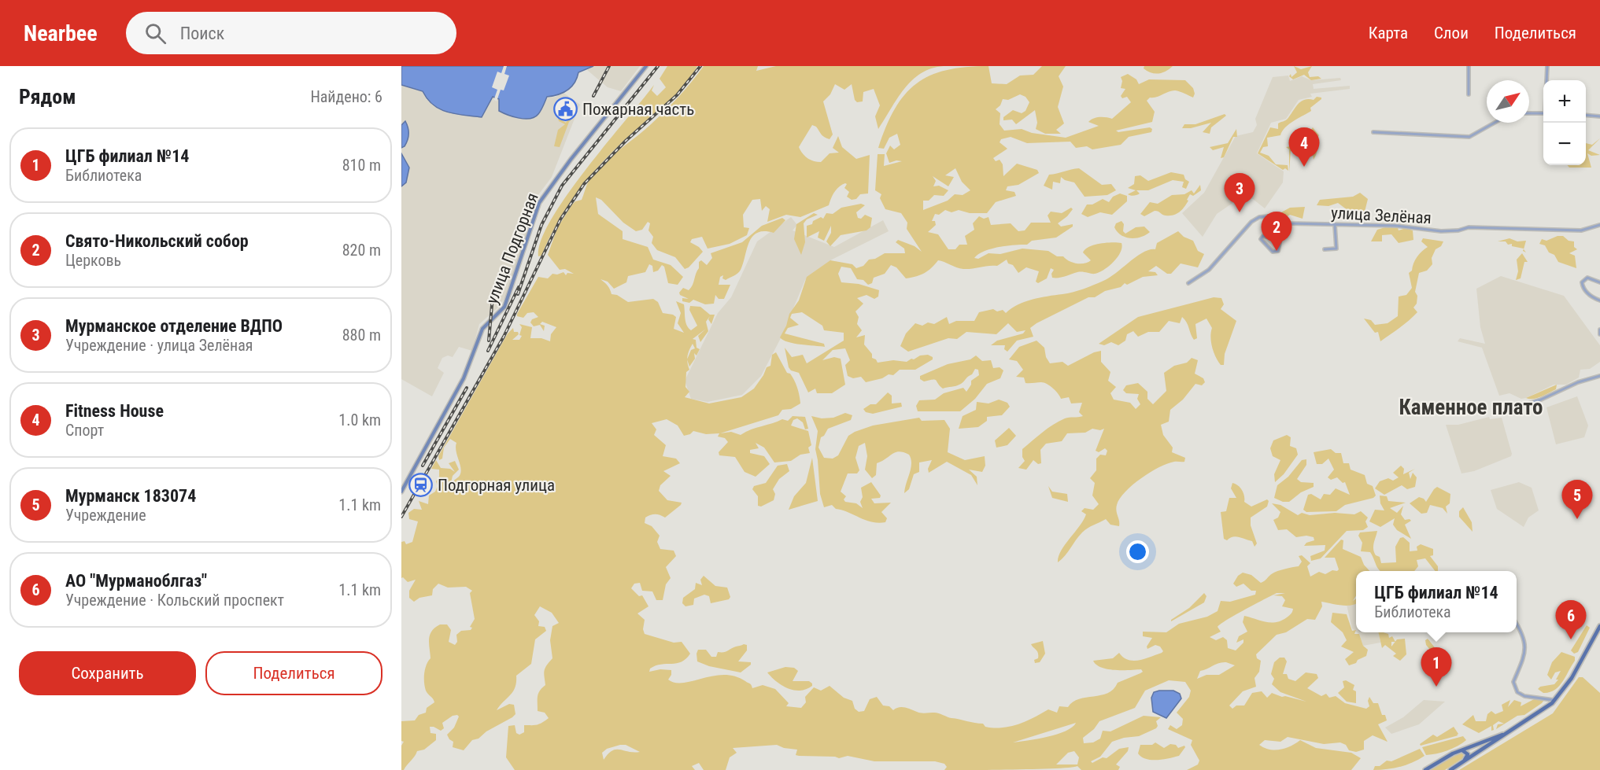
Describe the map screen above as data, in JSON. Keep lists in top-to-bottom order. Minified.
{"streets":{"main road":["улица Подгорная"],"street":["улица Зелёная"]},"districts":["Каменное плато"],"places":{"public building":["Пожарная часть"],"station":["Подгорная улица"]},"north":"top right","page":{"header":"Nearbee","search":"Поиск","nav":["Карта","Слои","Поделиться"],"heading":["Рядом","Найдено: 6"],"map_buttons":["+","−"],"list":[{"mark":"1","name":"ЦГБ филиал №14","note":"Библиотека","value":"810 m"},{"mark":"2","name":"Свято-Никольский собор","note":"Церковь","value":"820 m"},{"mark":"3","name":"Мурманское отделение ВДПО","note":"Учреждение · улица Зелёная","value":"880 m"},{"mark":"4","name":"Fitness House","note":"Спорт","value":"1.0 km"},{"mark":"5","name":"Мурманск 183074","note":"Учреждение","value":"1.1 km"},{"mark":"6","name":"AO \"Мурманоблгаз\"","note":"Учреждение · Кольский проспект","value":"1.1 km"}],"pins":["4","3","2","5","6","1"],"popup":["ЦГБ филиал №14","Библиотека"],"buttons":["Сохранить","Поделиться"]}}
